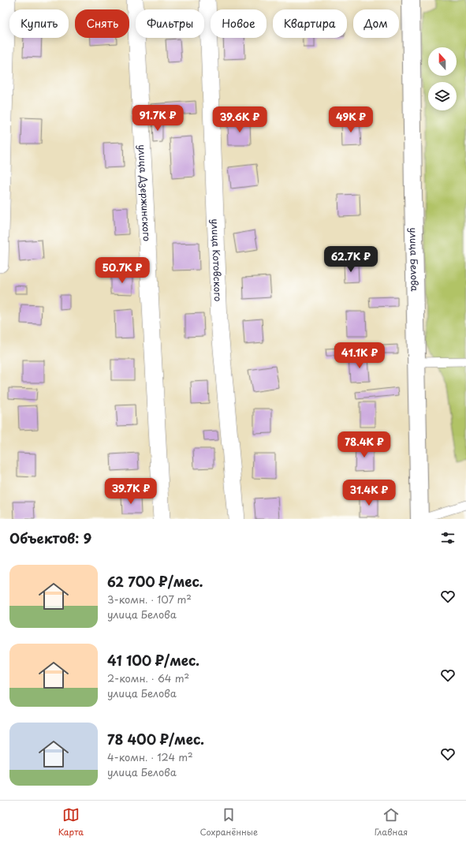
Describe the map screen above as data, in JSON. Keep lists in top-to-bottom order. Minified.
{"streets":{"main road":["улица Белова"],"street":["улица Дзержинского","улица Котовского"]},"north":"top","page":{"chip":["Купить","Снять","Фильтры","Новое","Квартира","Дом"],"price":["91.7K ₽","39.6K ₽","49K ₽","62.7K ₽","50.7K ₽","41.1K ₽","78.4K ₽","39.7K ₽","31.4K ₽"],"heading":"Объектов: 9","list":[{"name":"62 700 ₽/мес.","note":"3-комн. · 107 m² · улица Белова"},{"name":"41 100 ₽/мес.","note":"2-комн. · 64 m² · улица Белова"},{"name":"78 400 ₽/мес.","note":"4-комн. · 124 m² · улица Белова"}],"tabs":["Карта","Сохранённые","Главная"]}}
